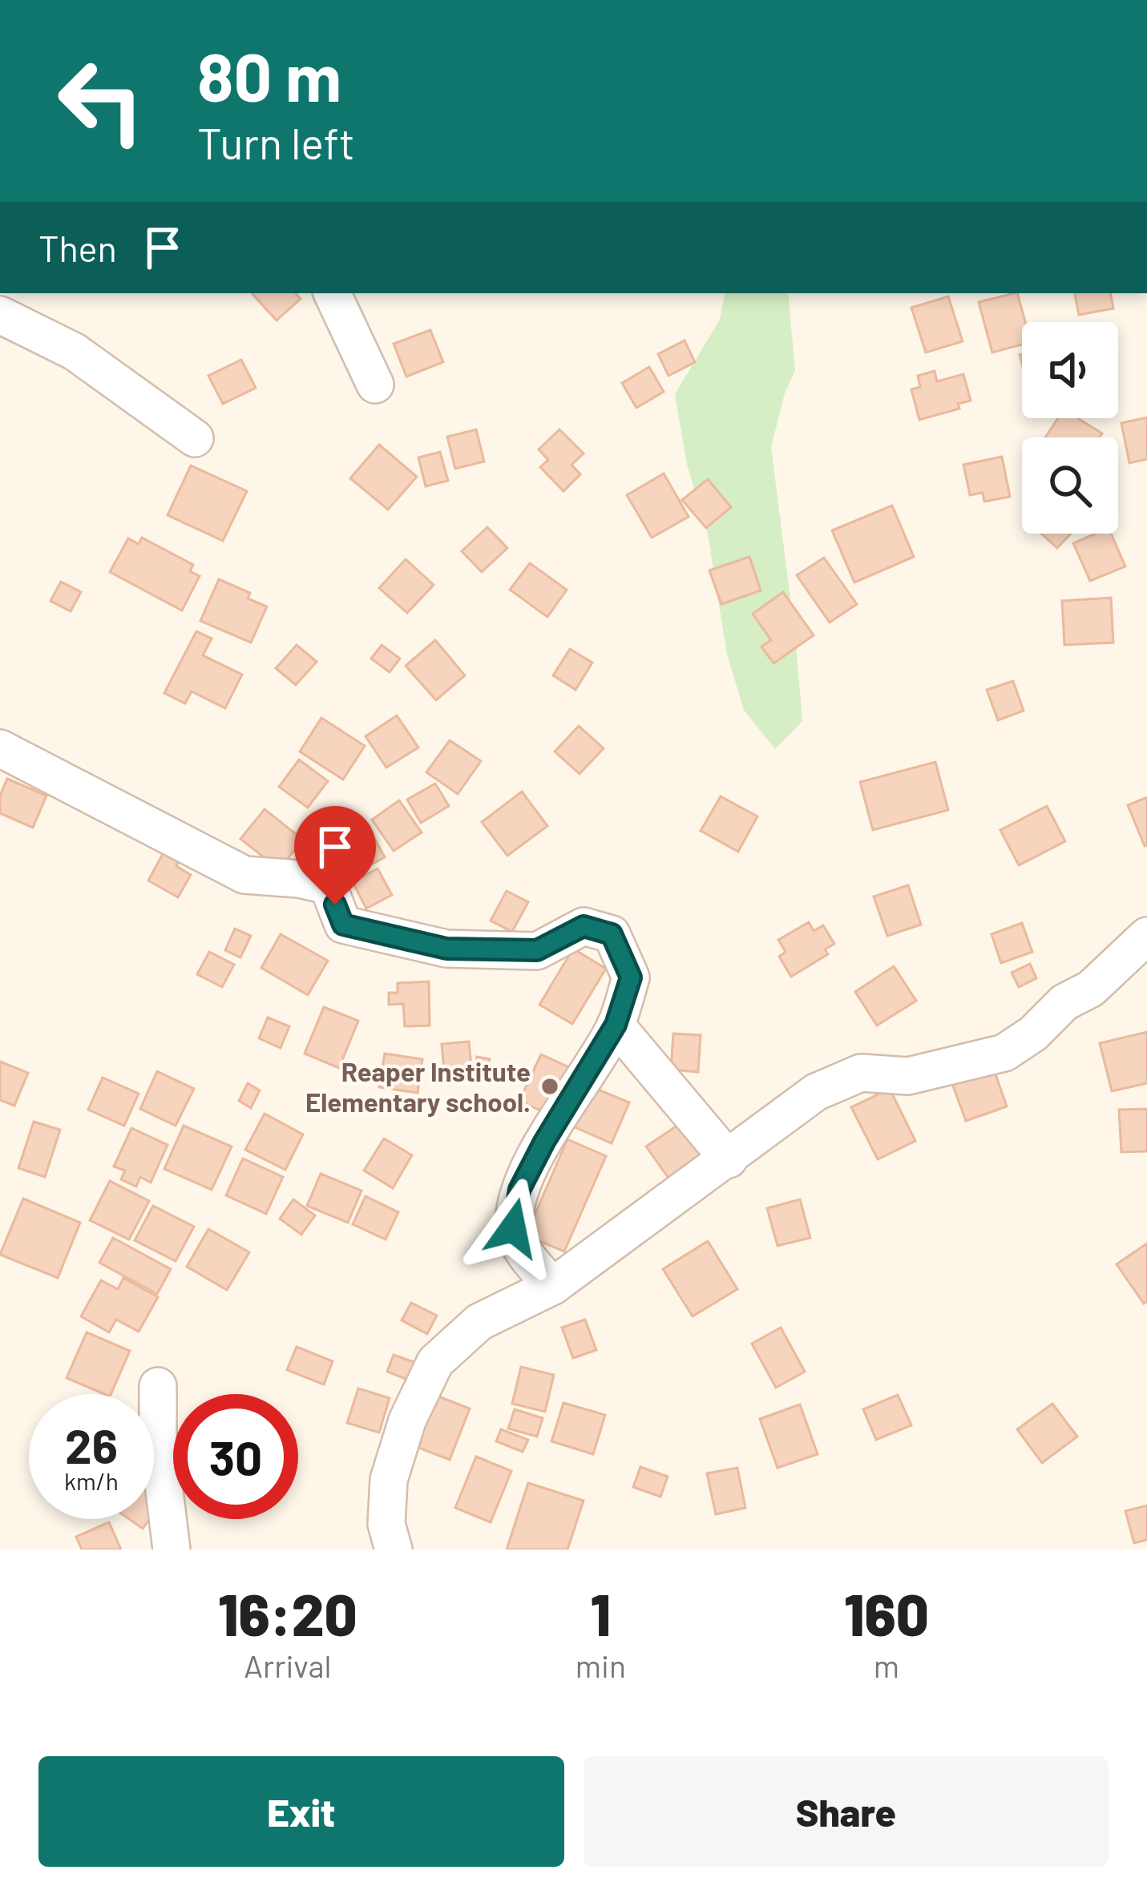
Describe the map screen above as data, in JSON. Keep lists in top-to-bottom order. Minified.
{"places":["Reaper Institute Elementary school."],"page":{"turn":["80 m","Turn left"],"then":"Then","speed":"26 km/h","limit":"30","eta":["16:20","Arrival","1","min","160","m"],"buttons":["Exit","Share"]}}
